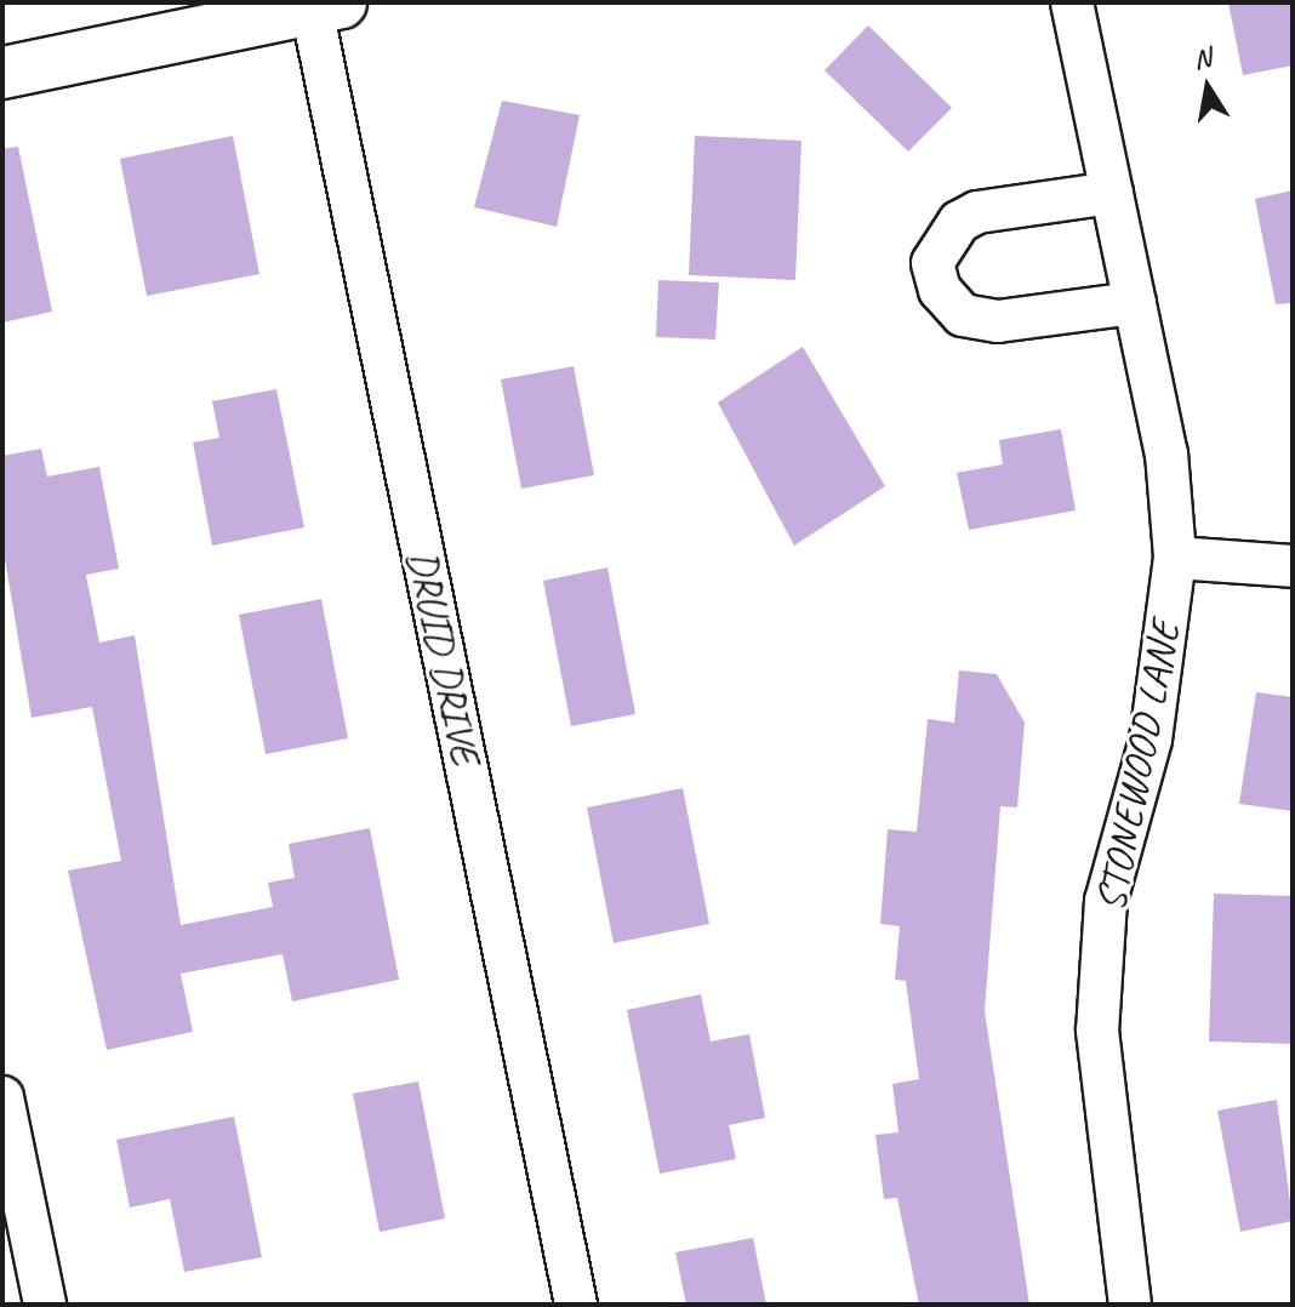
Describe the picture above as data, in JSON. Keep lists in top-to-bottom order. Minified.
{"streets":{"street":["DRUID DRIVE","STONEWOOD LANE"]},"north":"top"}
